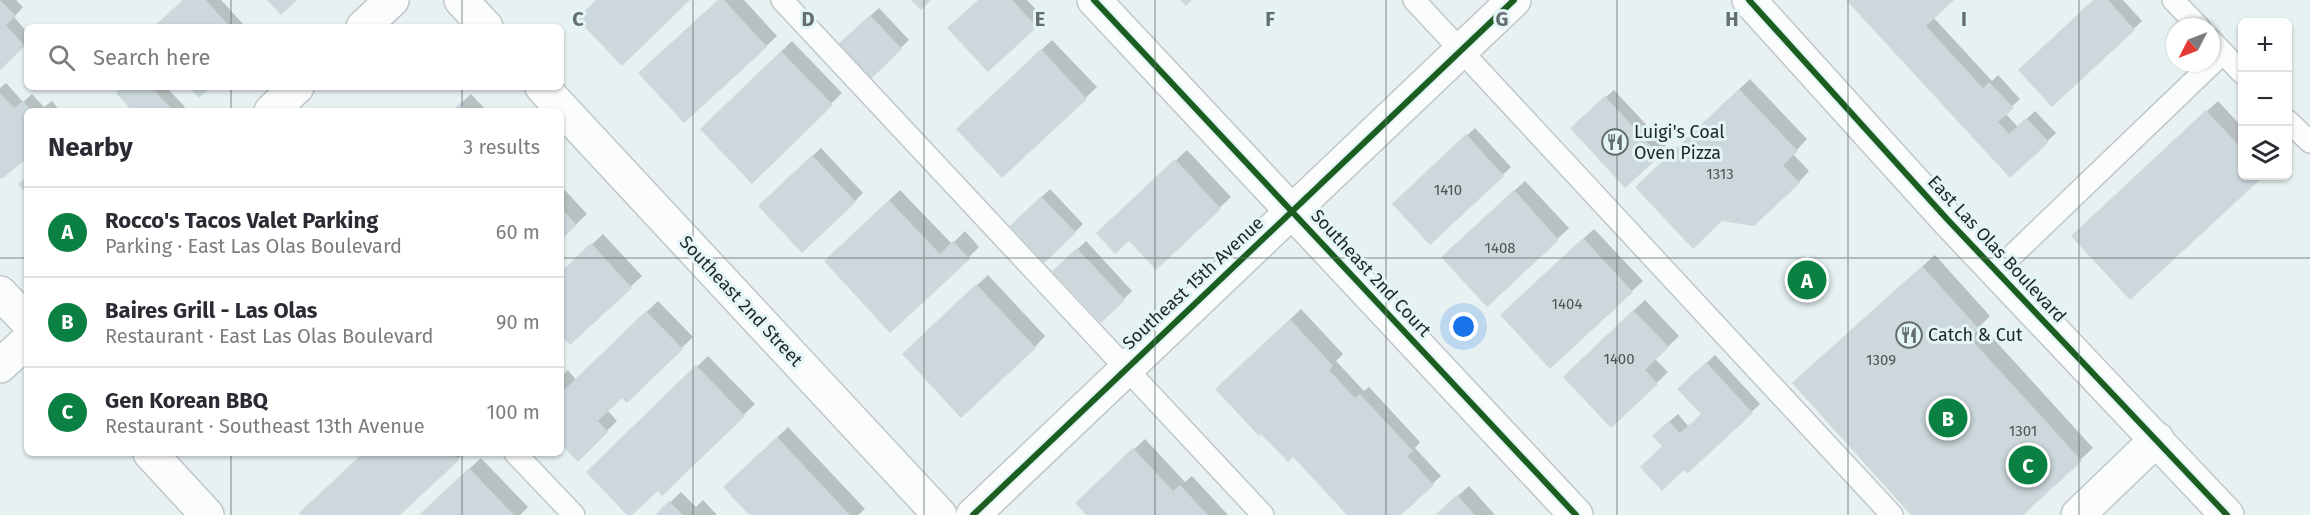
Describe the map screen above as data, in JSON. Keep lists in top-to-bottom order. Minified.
{"streets":{"street":["East Las Olas Boulevard","Southeast 2nd Court","Southeast 15th Avenue","Southeast 2nd Street"]},"crossings":[["Southeast 2nd Court","Southeast 15th Avenue"]],"places":{"restaurant":["Luigi's Coal Oven Pizza","Catch & Cut"]},"house_numbers":["1313","1410","1408","1404","1400","1309","1301"],"north":"bottom left","page":{"map_buttons":["+","−"],"search":"Search here","heading":["Nearby","3 results"],"list":[{"mark":"A","name":"Rocco's Tacos Valet Parking","note":"Parking · East Las Olas Boulevard","value":"60 m"},{"mark":"B","name":"Baires Grill - Las Olas","note":"Restaurant · East Las Olas Boulevard","value":"90 m"},{"mark":"C","name":"Gen Korean BBQ","note":"Restaurant · Southeast 13th Avenue","value":"100 m"}],"pins":["A","B","C"]},"grid":{"columns":["C","D","E","F","G","H","I"]}}
